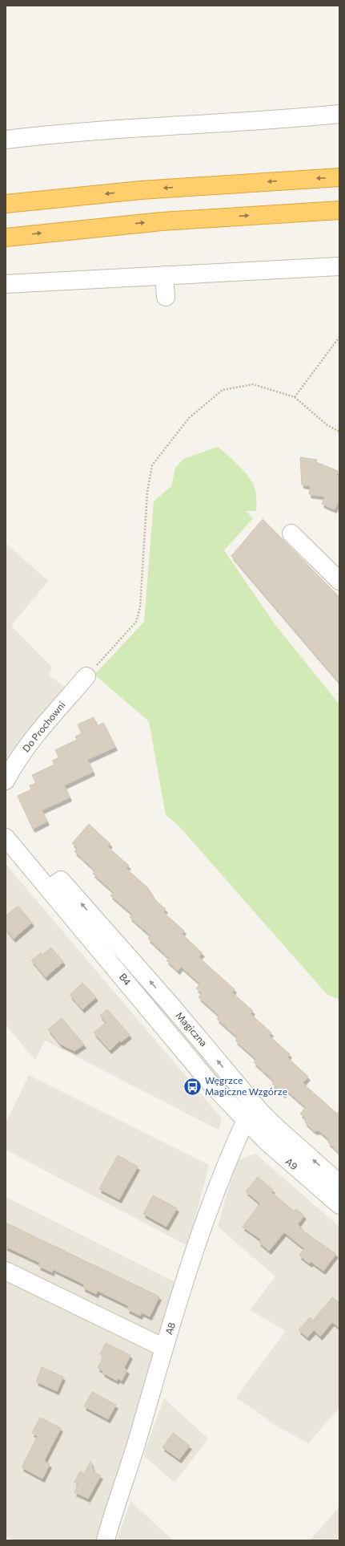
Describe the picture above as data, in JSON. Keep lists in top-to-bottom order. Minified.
{"streets":{"street":["Do Prochowni","B4","Magiczna","A9","A8"]},"crossings":[["B4","Magiczna"],["B4","A9"],["B4","A8"],["A9","A8"]],"one_way":["Magiczna"],"places":{"bus stop":["Węgrzce Magiczne Wzgórze"]}}
